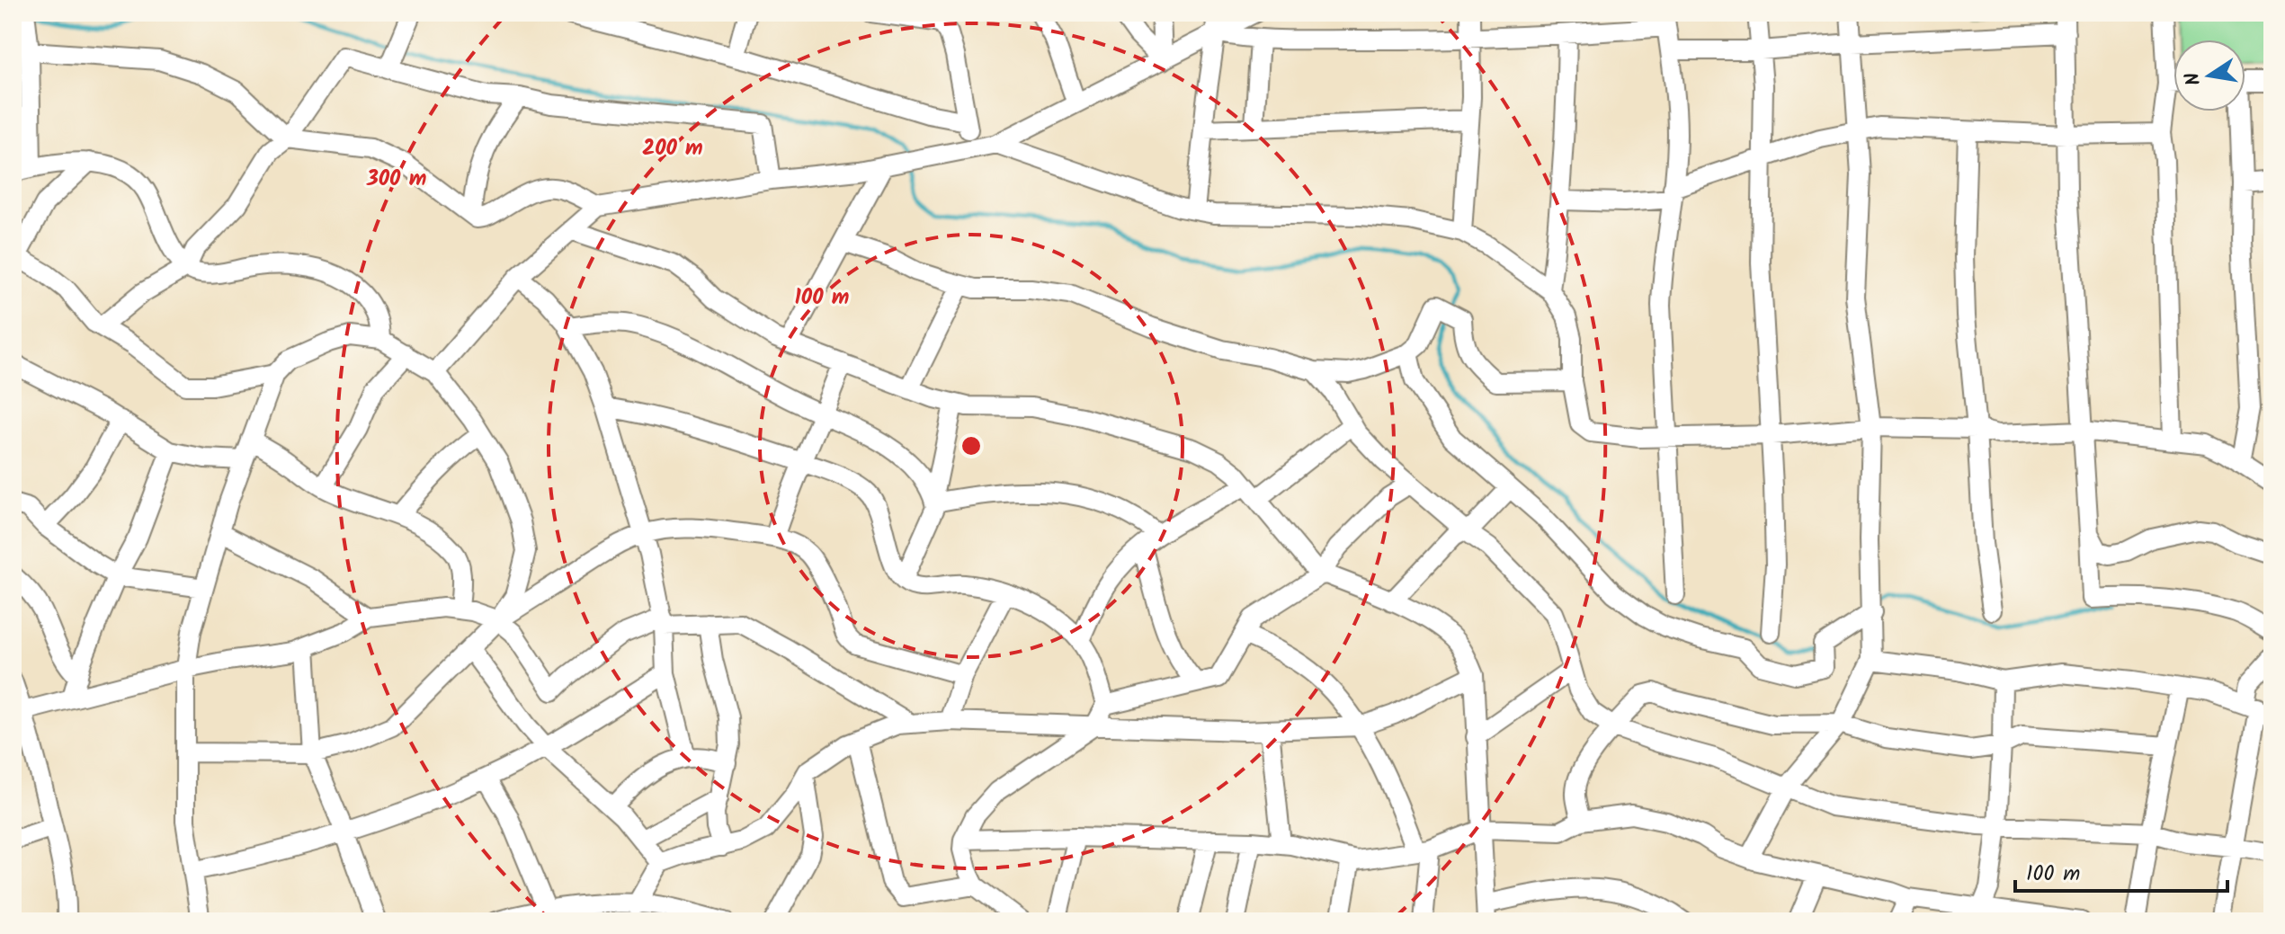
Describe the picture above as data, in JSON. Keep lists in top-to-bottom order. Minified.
{"scale_bar":"100 m","north":"left","rings":["200 m","300 m","100 m"]}
